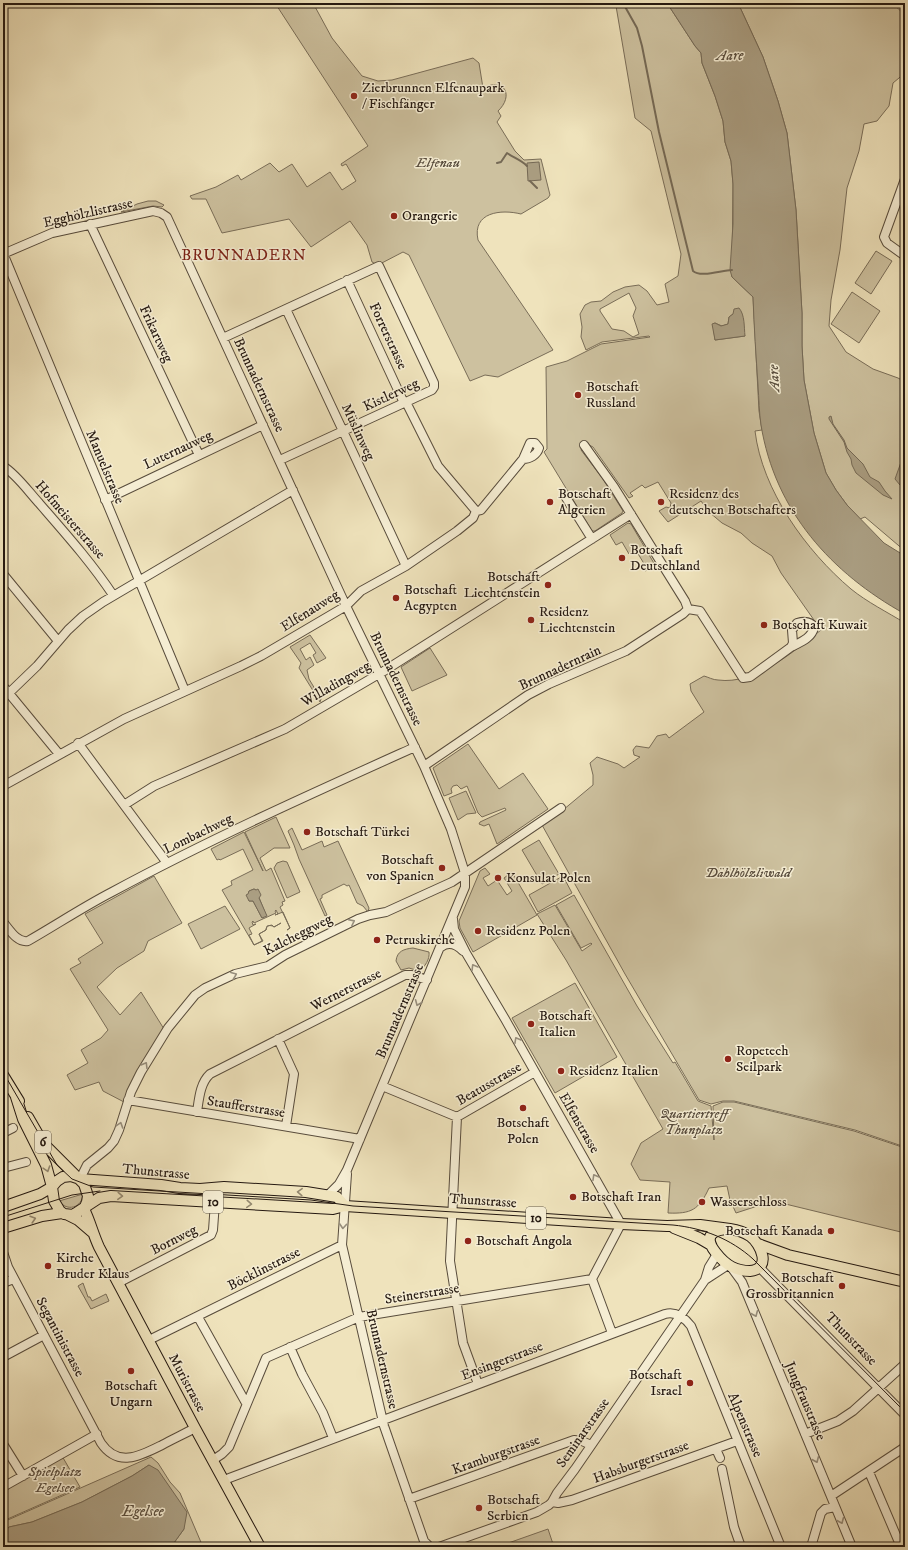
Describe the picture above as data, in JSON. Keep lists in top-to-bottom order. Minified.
{"streets":{"main road":["6","Thunstrasse","10","Muristrasse"],"street":["Egghölzlistrasse","Frikartweg","Forrerstrasse","Brunnadernstrasse","Kistlerweg","Müslinweg","Luternauweg","Manuelstrasse","Hofmeisterstrasse","Elfenauweg","Brunnadernrain","Willadingweg","Lombachweg","Kalcheggweg","Wernerstrasse","Beatusstrasse","Staufferstrasse","Elfenstrasse","Bornweg","Böcklinstrasse","Steinerstrasse","Segantinistrasse","Ensingerstrasse","Jungfraustrasse","Alpenstrasse","Seminarstrasse","Kramburgstrasse","Habsburgerstrasse"]},"crossings":[["Egghölzlistrasse","Frikartweg"],["Egghölzlistrasse","Brunnadernstrasse"],["Egghölzlistrasse","Manuelstrasse"],["Frikartweg","Luternauweg"],["Forrerstrasse","Kistlerweg"],["Forrerstrasse","Elfenauweg"],["Brunnadernstrasse","Kistlerweg"],["Brunnadernstrasse","Luternauweg"],["Brunnadernstrasse","Elfenauweg"],["Brunnadernstrasse","Brunnadernrain"],["Brunnadernstrasse","Willadingweg"],["Brunnadernstrasse","Lombachweg"],["Brunnadernstrasse","Kalcheggweg"],["Brunnadernstrasse","Wernerstrasse"],["Brunnadernstrasse","Beatusstrasse"],["Brunnadernstrasse","Staufferstrasse"],["Brunnadernstrasse","Elfenstrasse"],["Brunnadernstrasse","Thunstrasse"],["Brunnadernstrasse","Böcklinstrasse"],["Brunnadernstrasse","Steinerstrasse"],["Brunnadernstrasse","Ensingerstrasse"],["Brunnadernstrasse","Kramburgstrasse"],["Kistlerweg","Müslinweg"],["Müslinweg","Elfenauweg"],["Luternauweg","Manuelstrasse"],["Manuelstrasse","Elfenauweg"],["Kalcheggweg","Staufferstrasse"],["Kalcheggweg","6"],["Kalcheggweg","Thunstrasse"],["Kalcheggweg","Muristrasse"],["Wernerstrasse","Staufferstrasse"],["Beatusstrasse","Elfenstrasse"],["Beatusstrasse","Thunstrasse"],["Beatusstrasse","Steinerstrasse"],["Beatusstrasse","Ensingerstrasse"],["Elfenstrasse","Thunstrasse"],["6","Thunstrasse"],["6","Muristrasse"],["Thunstrasse","Bornweg"],["Thunstrasse","Muristrasse"],["Thunstrasse","Jungfraustrasse"],["Thunstrasse","Seminarstrasse"],["Bornweg","Muristrasse"],["Böcklinstrasse","Muristrasse"],["Steinerstrasse","Muristrasse"],["Segantinistrasse","Muristrasse"],["Ensingerstrasse","Muristrasse"],["Ensingerstrasse","Alpenstrasse"],["Ensingerstrasse","Seminarstrasse"],["Jungfraustrasse","Seminarstrasse"],["Alpenstrasse","Seminarstrasse"],["Alpenstrasse","Habsburgerstrasse"],["Seminarstrasse","Kramburgstrasse"],["Seminarstrasse","Habsburgerstrasse"]],"one_way":["Kalcheggweg","Elfenstrasse","Jungfraustrasse"],"districts":["BRUNNADERN"],"water":["Aare","Egelsee"],"parks":["Elfenau","Dählhölzliwald","Quartiertreff Thunplatz","Spielplatz Egelsee"],"places":["Zierbrunnen Elfenaupark / Fischfänger","Orangerie","Botschaft Russland","Botschaft Algerien","Residenz des deutschen Botschafters","Botschaft Deutschland","Botschaft Liechtenstein","Botschaft Aegypten","Residenz Liechtenstein","Botschaft Kuwait","Botschaft Türkei","Botschaft von Spanien","Konsulat Polen","Residenz Polen","Petruskirche","Botschaft Italien","Ropetech Seilpark","Residenz Italien","Botschaft Polen","Botschaft Iran","Wasserschloss","Botschaft Kanada","Botschaft Angola","Kirche Bruder Klaus","Botschaft Grossbritannien","Botschaft Ungarn","Botschaft Israel","Botschaft Serbien"]}
